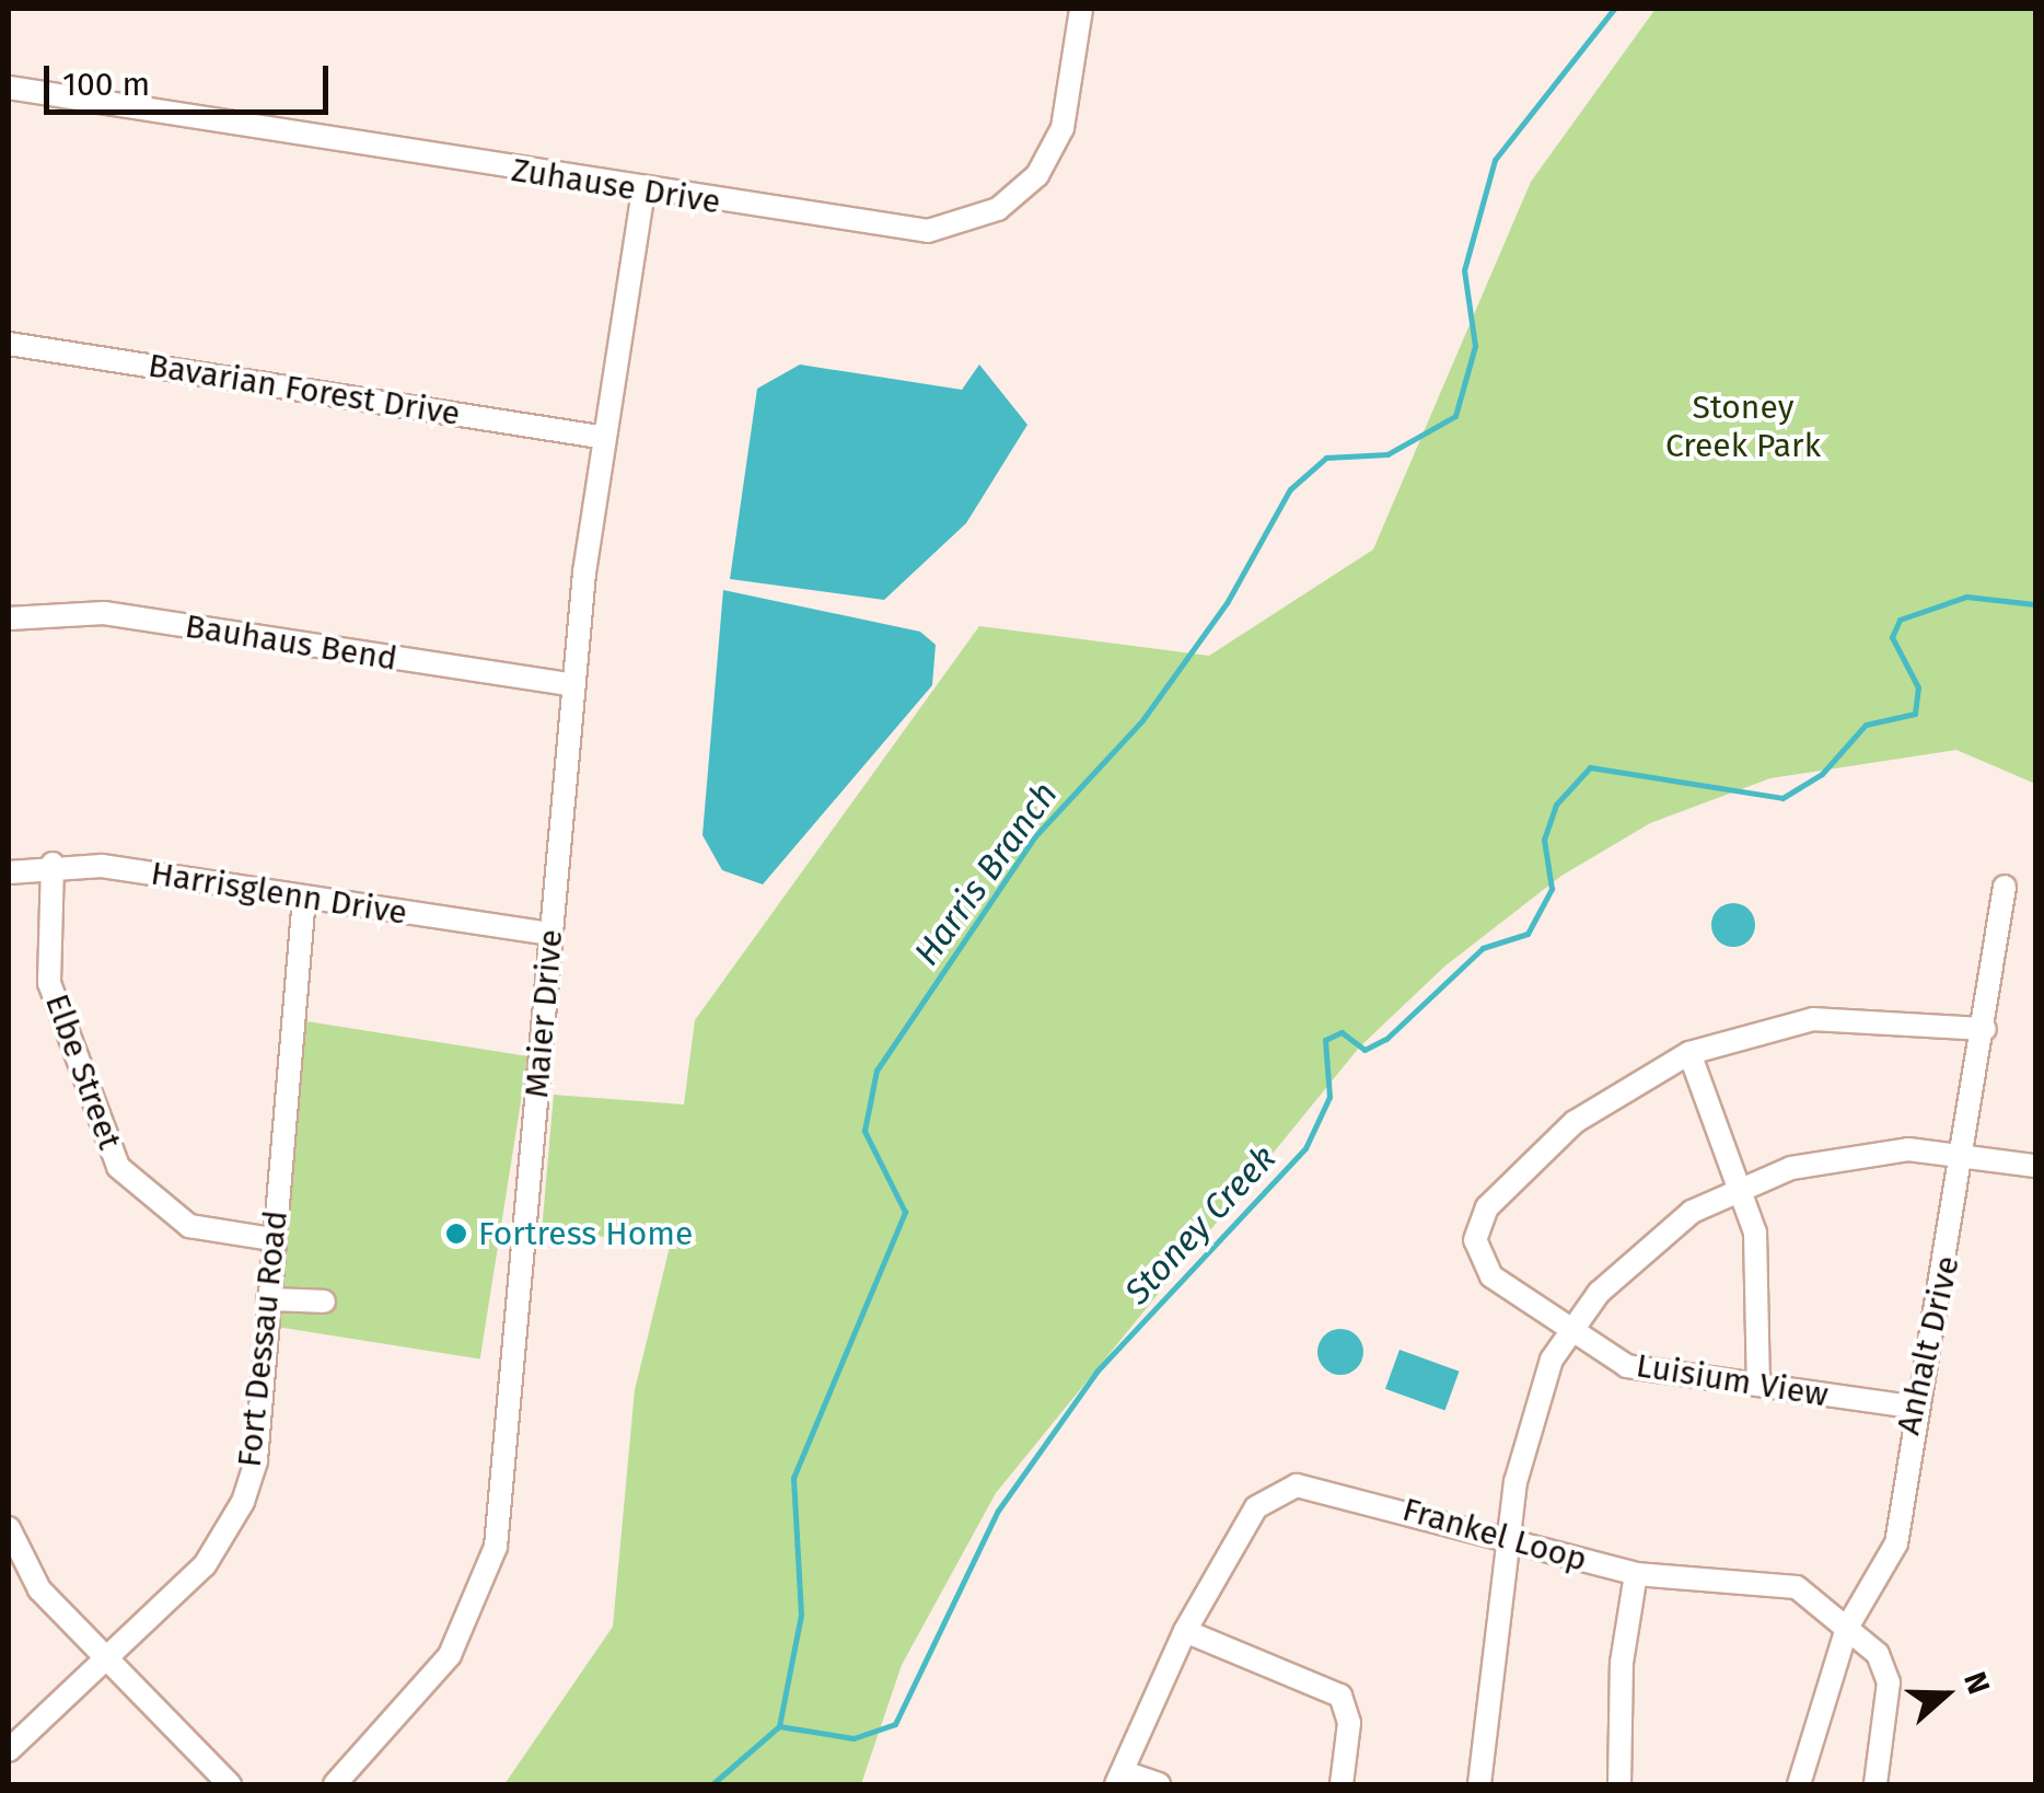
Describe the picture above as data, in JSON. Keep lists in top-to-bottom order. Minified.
{"streets":{"street":["Zuhause Drive","Bavarian Forest Drive","Bauhaus Bend","Harrisglenn Drive","Maier Drive","Elbe Street","Fort Dessau Road","Anhalt Drive","Luisium View","Frankel Loop"]},"crossings":[["Zuhause Drive","Maier Drive"],["Bavarian Forest Drive","Maier Drive"],["Bauhaus Bend","Maier Drive"],["Harrisglenn Drive","Maier Drive"],["Harrisglenn Drive","Elbe Street"],["Harrisglenn Drive","Fort Dessau Road"],["Elbe Street","Fort Dessau Road"],["Anhalt Drive","Luisium View"],["Anhalt Drive","Frankel Loop"]],"water":["Harris Branch","Stoney Creek"],"parks":["Stoney Creek Park"],"places":["Fortress Home"],"scale_bar":"100 m","north":"right"}
